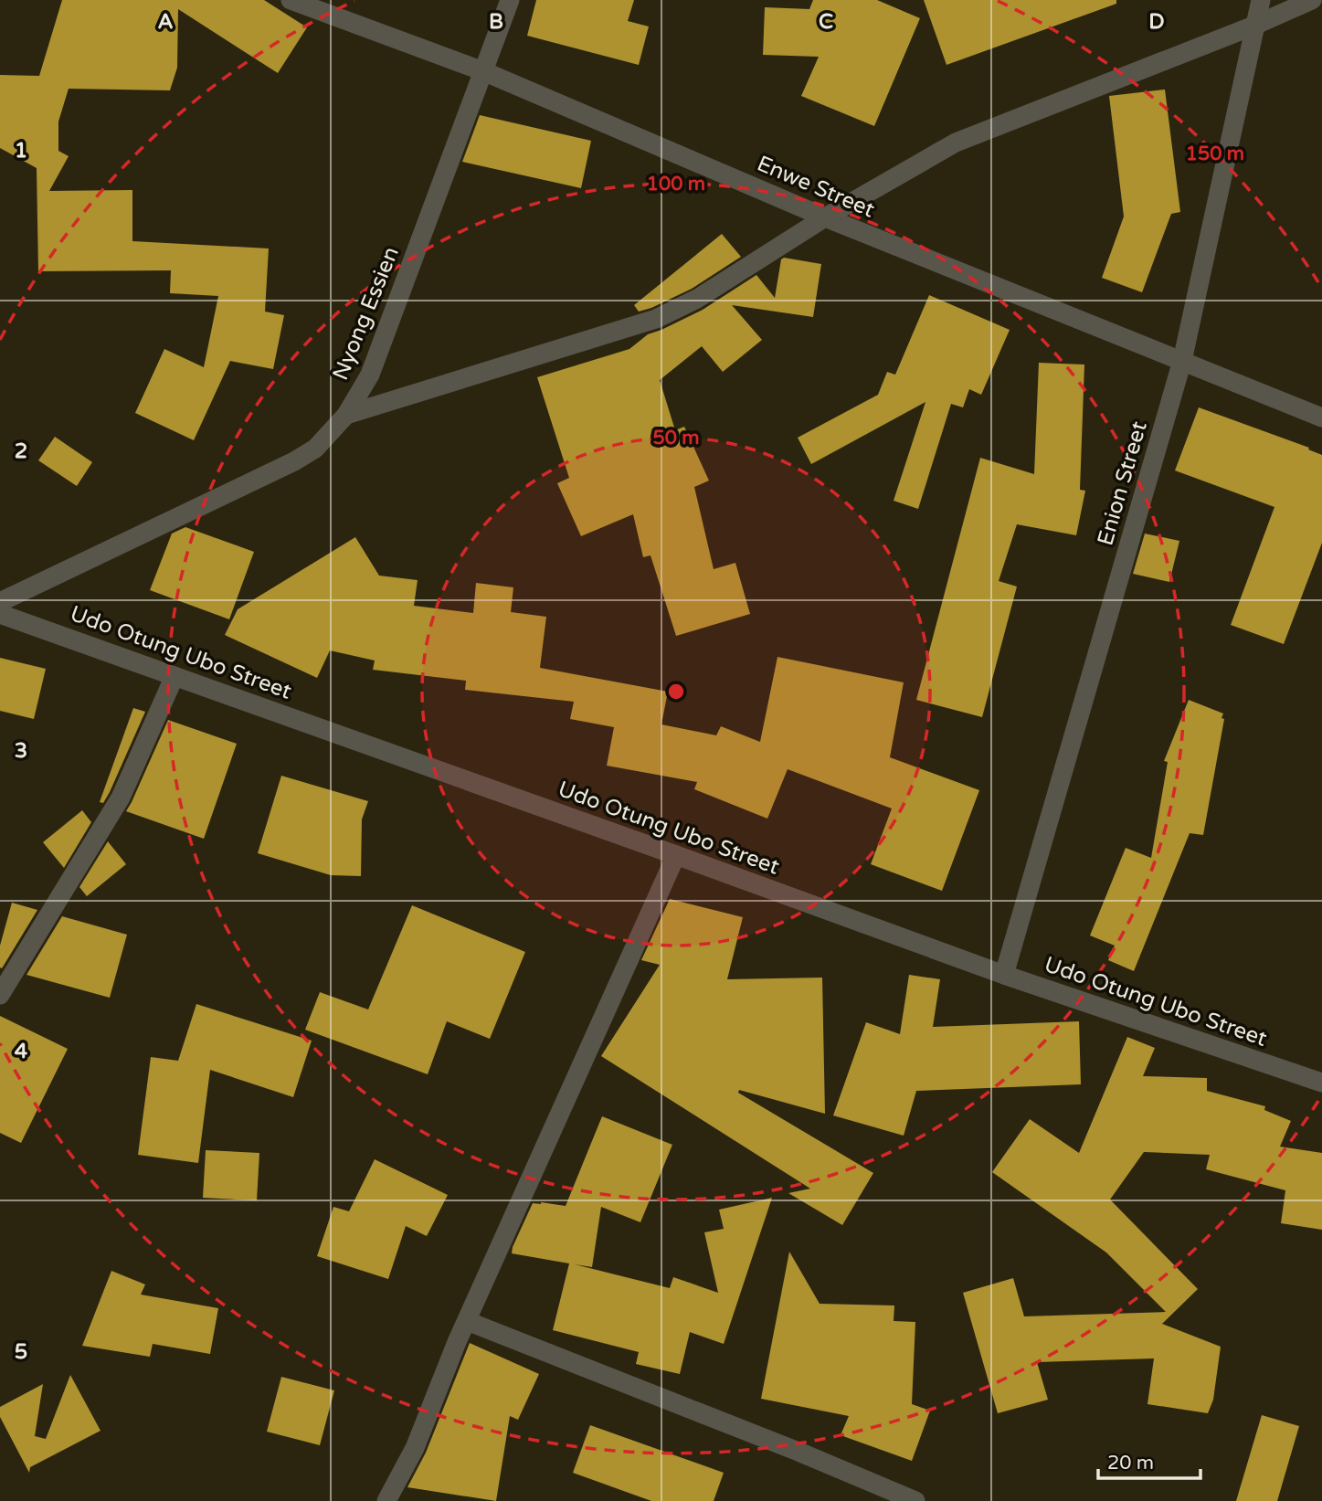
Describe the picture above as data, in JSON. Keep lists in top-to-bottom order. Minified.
{"streets":{"street":["Enwe Street","Nyong Essien","Enion Street","Udo Otung Ubo Street"]},"crossings":[["Enwe Street","Nyong Essien"],["Enwe Street","Enion Street"],["Enion Street","Udo Otung Ubo Street"]],"scale_bar":"20 m","grid":{"columns":["A","B","C","D"],"rows":["1","2","3","4","5"]},"rings":["150 m","100 m","50 m"]}
